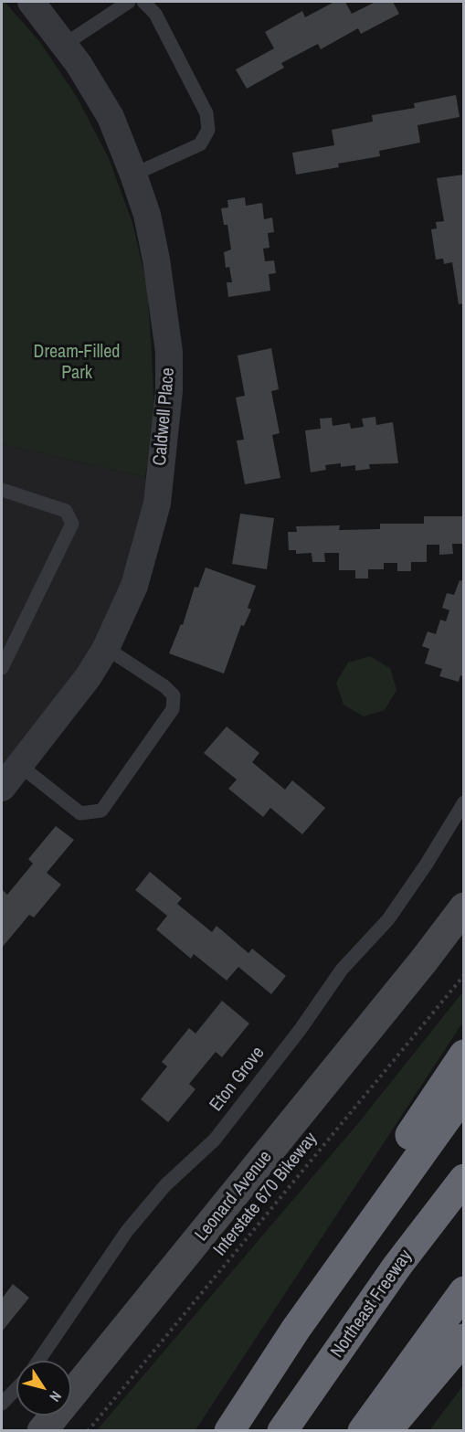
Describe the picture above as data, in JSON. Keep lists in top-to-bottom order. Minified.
{"streets":{"highway":["Northeast Freeway"],"street":["Caldwell Place","Leonard Avenue"],"lane":["Eton Grove"],"path":["Interstate 670 Bikeway"]},"parks":["Dream-Filled Park"],"north":"bottom right"}
